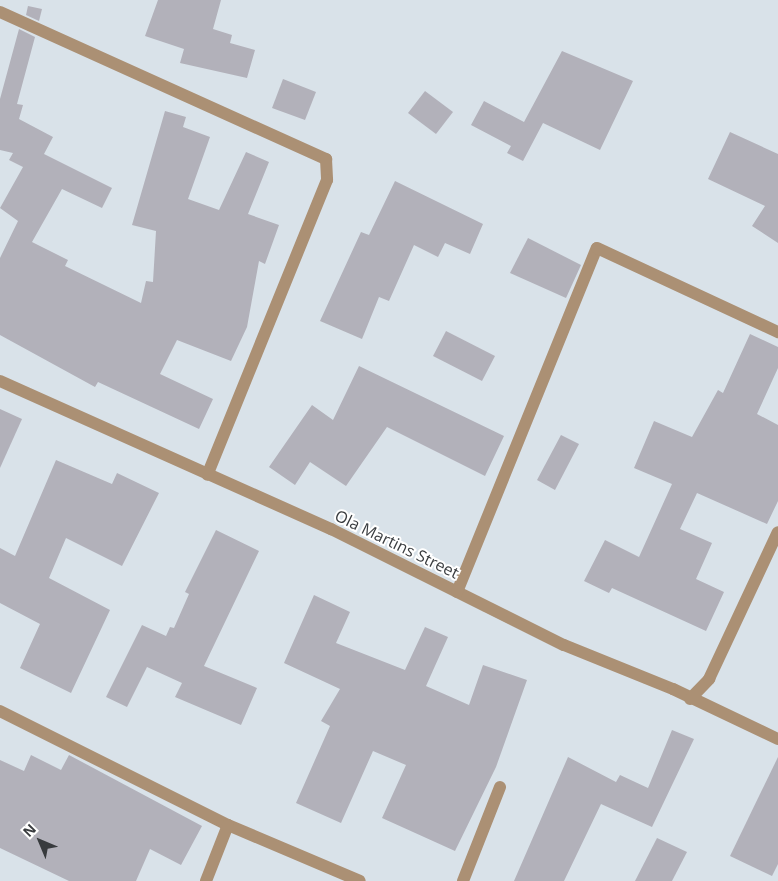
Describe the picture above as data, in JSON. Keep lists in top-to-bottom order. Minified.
{"streets":{"street":["Ola Martins Street"]},"north":"top left"}
